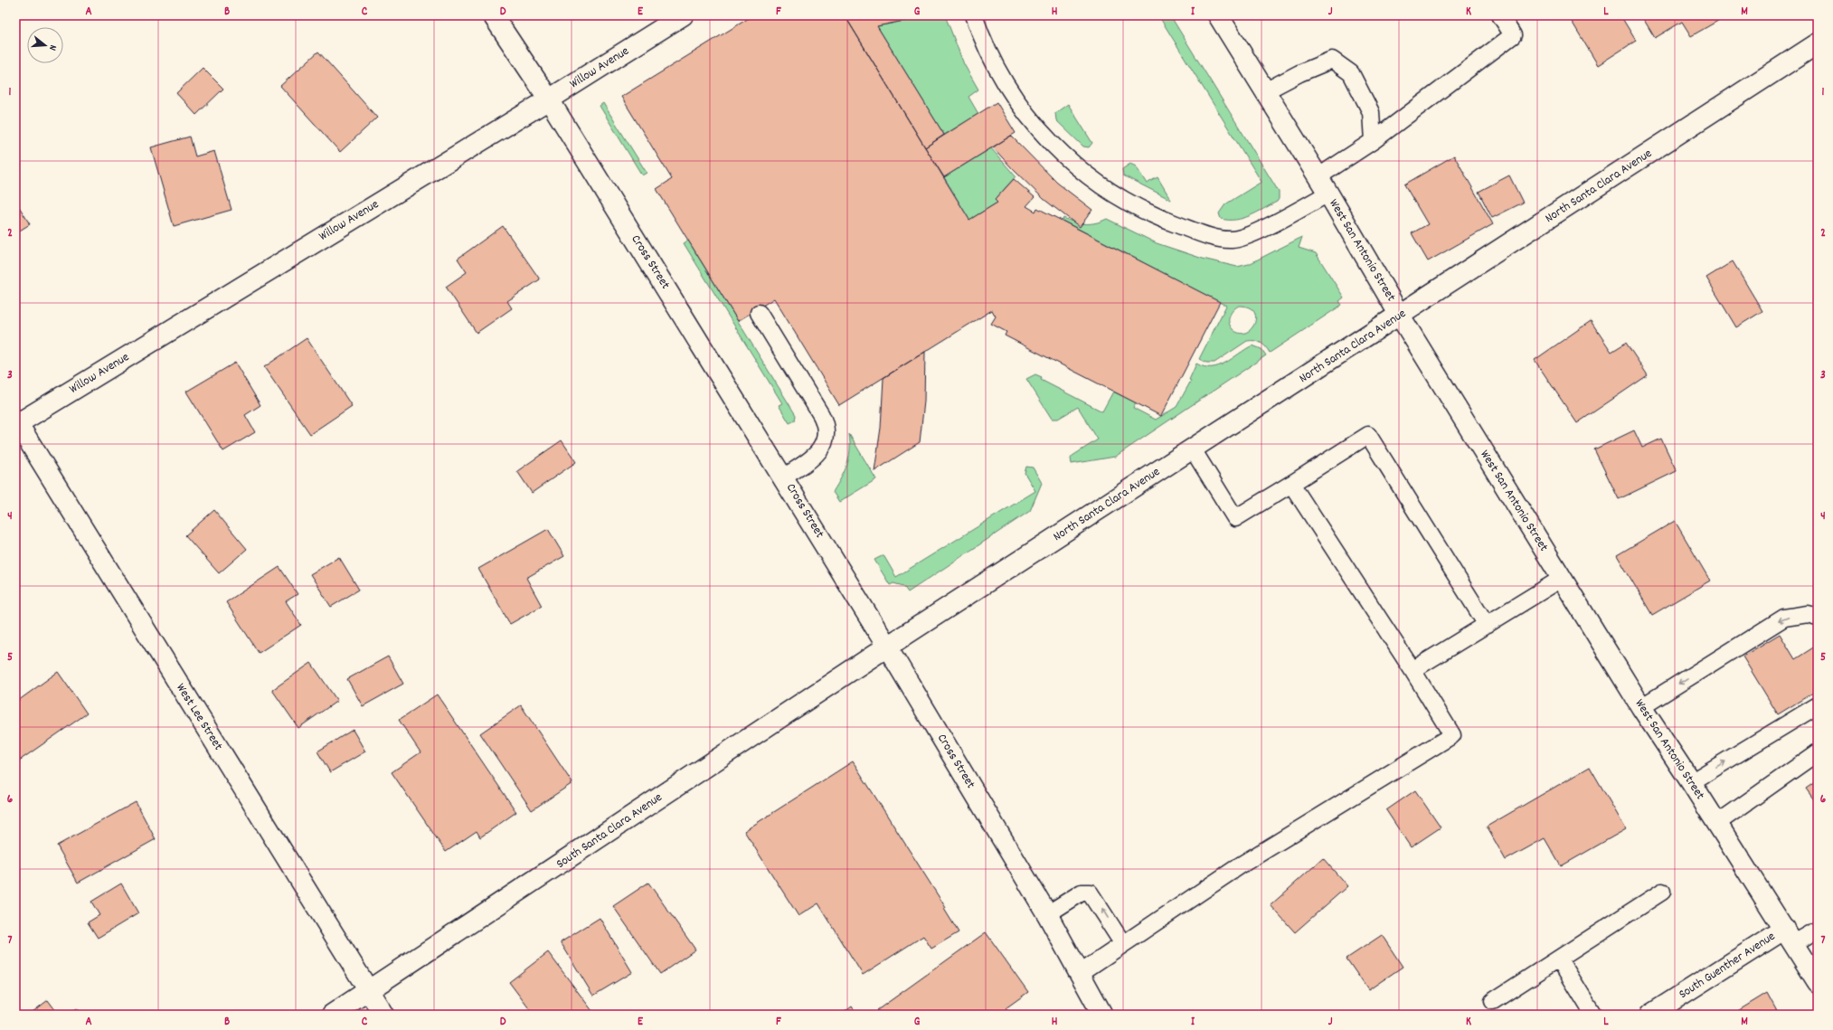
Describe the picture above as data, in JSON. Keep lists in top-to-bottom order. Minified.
{"streets":{"street":["Willow Avenue","North Santa Clara Avenue","West San Antonio Street","Cross Street","West Lee Street","South Santa Clara Avenue","South Guenther Avenue"]},"crossings":[["Willow Avenue","Cross Street"],["Willow Avenue","West Lee Street"],["North Santa Clara Avenue","West San Antonio Street"],["North Santa Clara Avenue","Cross Street"],["North Santa Clara Avenue","South Santa Clara Avenue"],["West San Antonio Street","South Guenther Avenue"],["Cross Street","South Santa Clara Avenue"],["West Lee Street","South Santa Clara Avenue"]],"north":"right","grid":{"columns":["A","B","C","D","E","F","G","H","I","J","K","L","M"],"rows":["1","2","3","4","5","6","7"]}}
